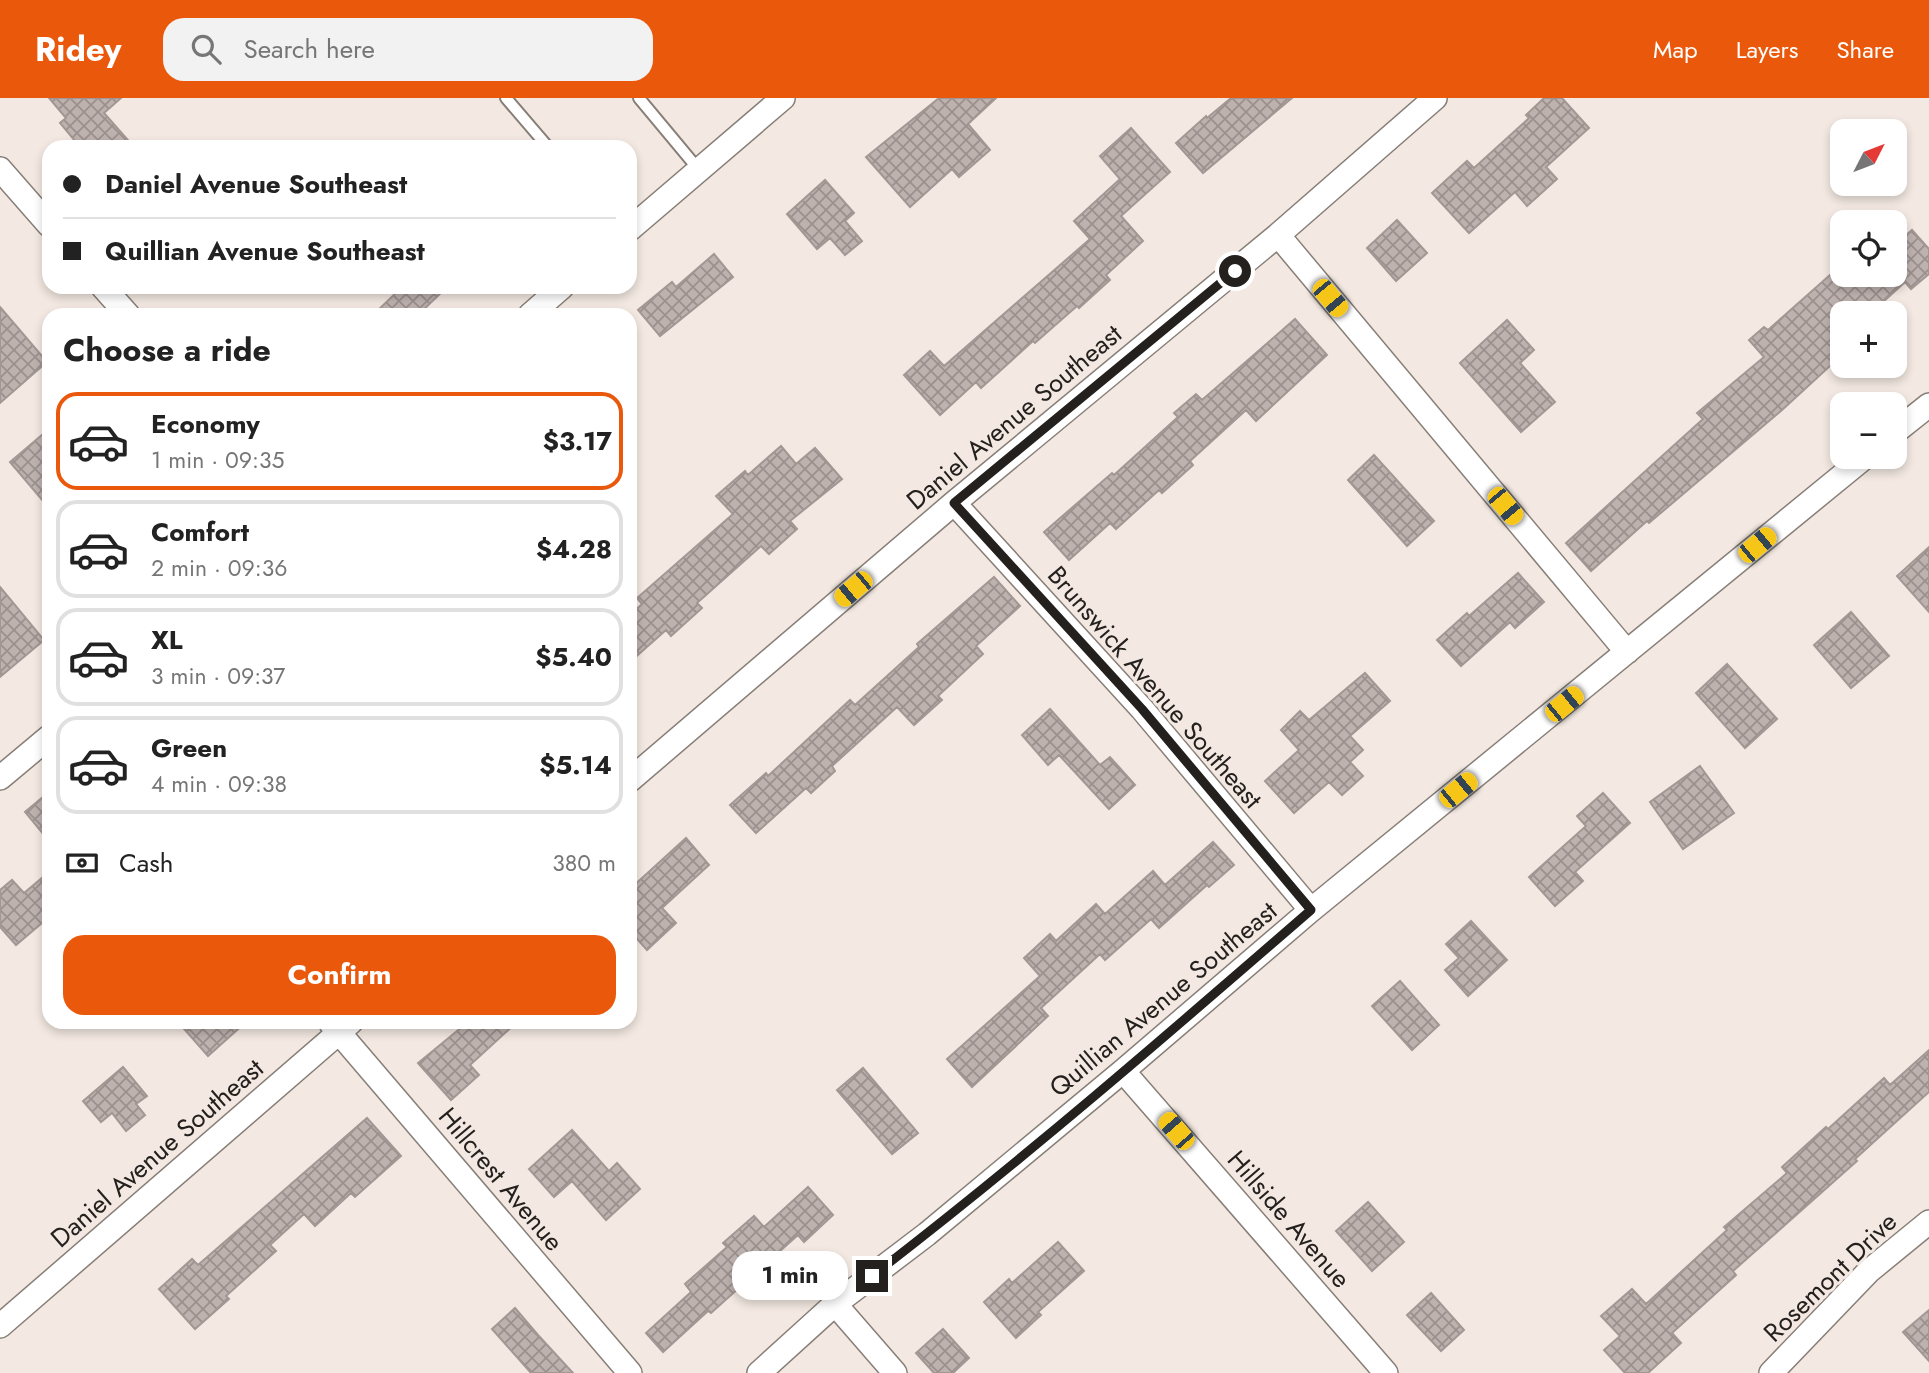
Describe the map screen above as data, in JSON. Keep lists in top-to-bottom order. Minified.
{"streets":{"street":["Daniel Avenue Southeast","Brunswick Avenue Southeast","Quillian Avenue Southeast","Hillcrest Avenue","Hillside Avenue","Rosemont Drive"]},"crossings":[["Daniel Avenue Southeast","Brunswick Avenue Southeast"],["Brunswick Avenue Southeast","Quillian Avenue Southeast"],["Quillian Avenue Southeast","Hillside Avenue"]],"north":"top right","page":{"header":"Ridey","search":"Search here","nav":["Map","Layers","Share"],"map_buttons":["+","−"],"banner":["Daniel Avenue Southeast","Quillian Avenue Southeast"],"heading":"Choose a ride","list":[{"name":"Economy","note":"1 min · 09:35","value":"$3.17"},{"name":"Comfort","note":"2 min · 09:36","value":"$4.28"},{"name":"XL","note":"3 min · 09:37","value":"$5.40"},{"name":"Green","note":"4 min · 09:38","value":"$5.14"}],"pay":["Cash","380 m"],"buttons":"Confirm","bubble":"1 min"}}
